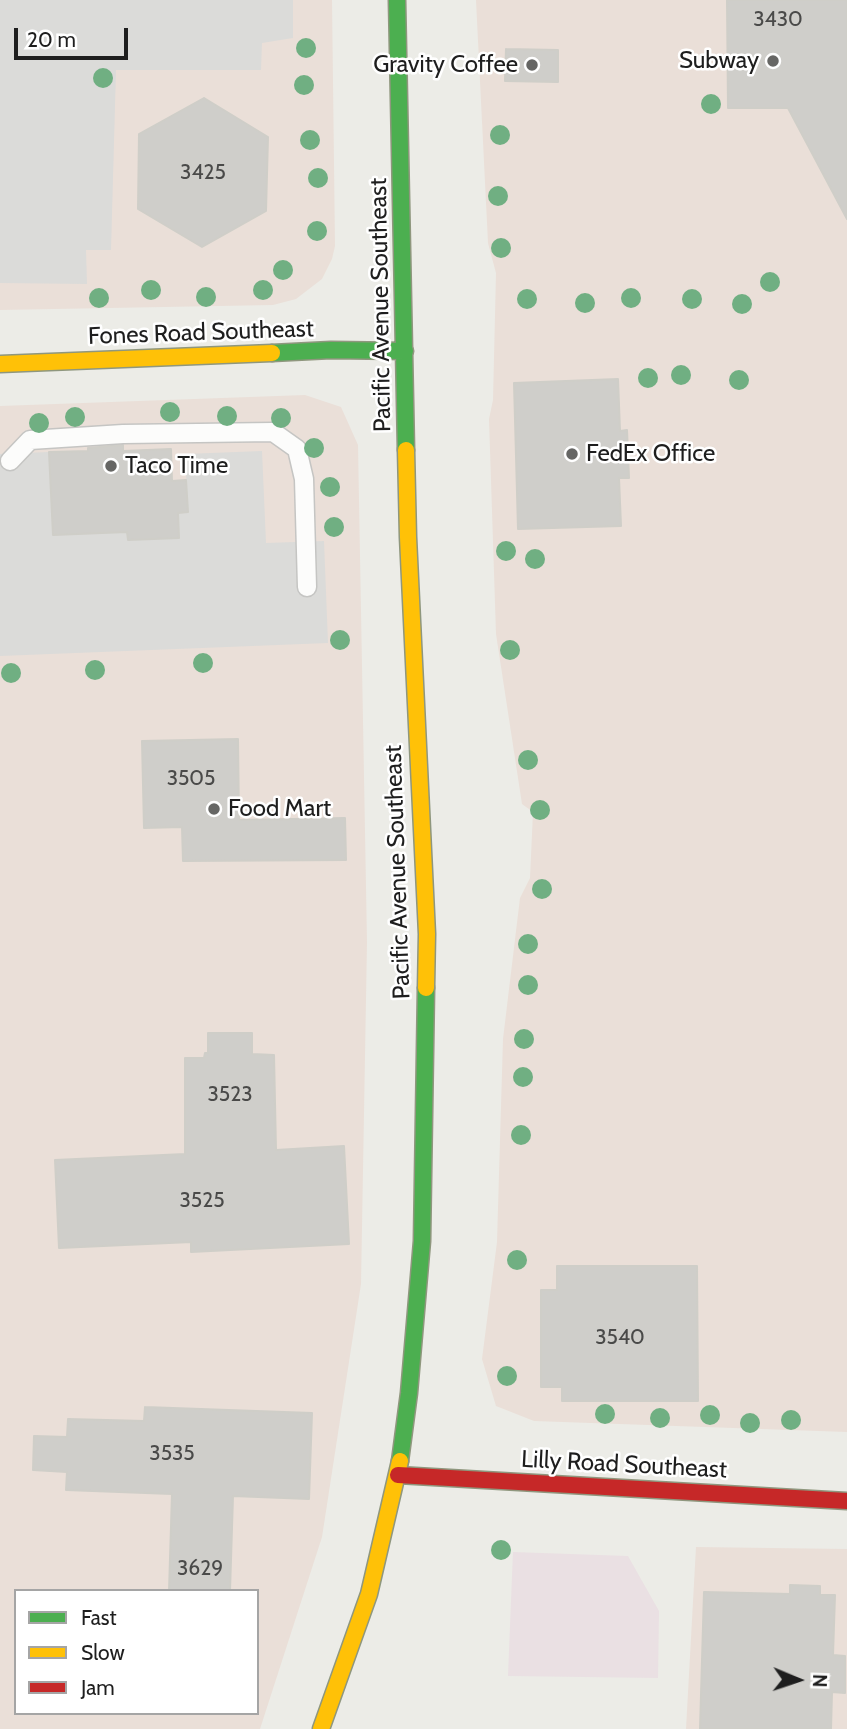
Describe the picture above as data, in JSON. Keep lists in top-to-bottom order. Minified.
{"streets":{"main road":["Pacific Avenue Southeast","Fones Road Southeast","Lilly Road Southeast"]},"crossings":[["Pacific Avenue Southeast","Fones Road Southeast"],["Pacific Avenue Southeast","Lilly Road Southeast"]],"places":["Subway","Gravity Coffee","FedEx Office","Taco Time","Food Mart"],"house_numbers":["3430","3425","3505","3523","3525","3540","3535","3629"],"legend":["Fast","Slow","Jam"],"scale_bar":"20 m","north":"right"}
